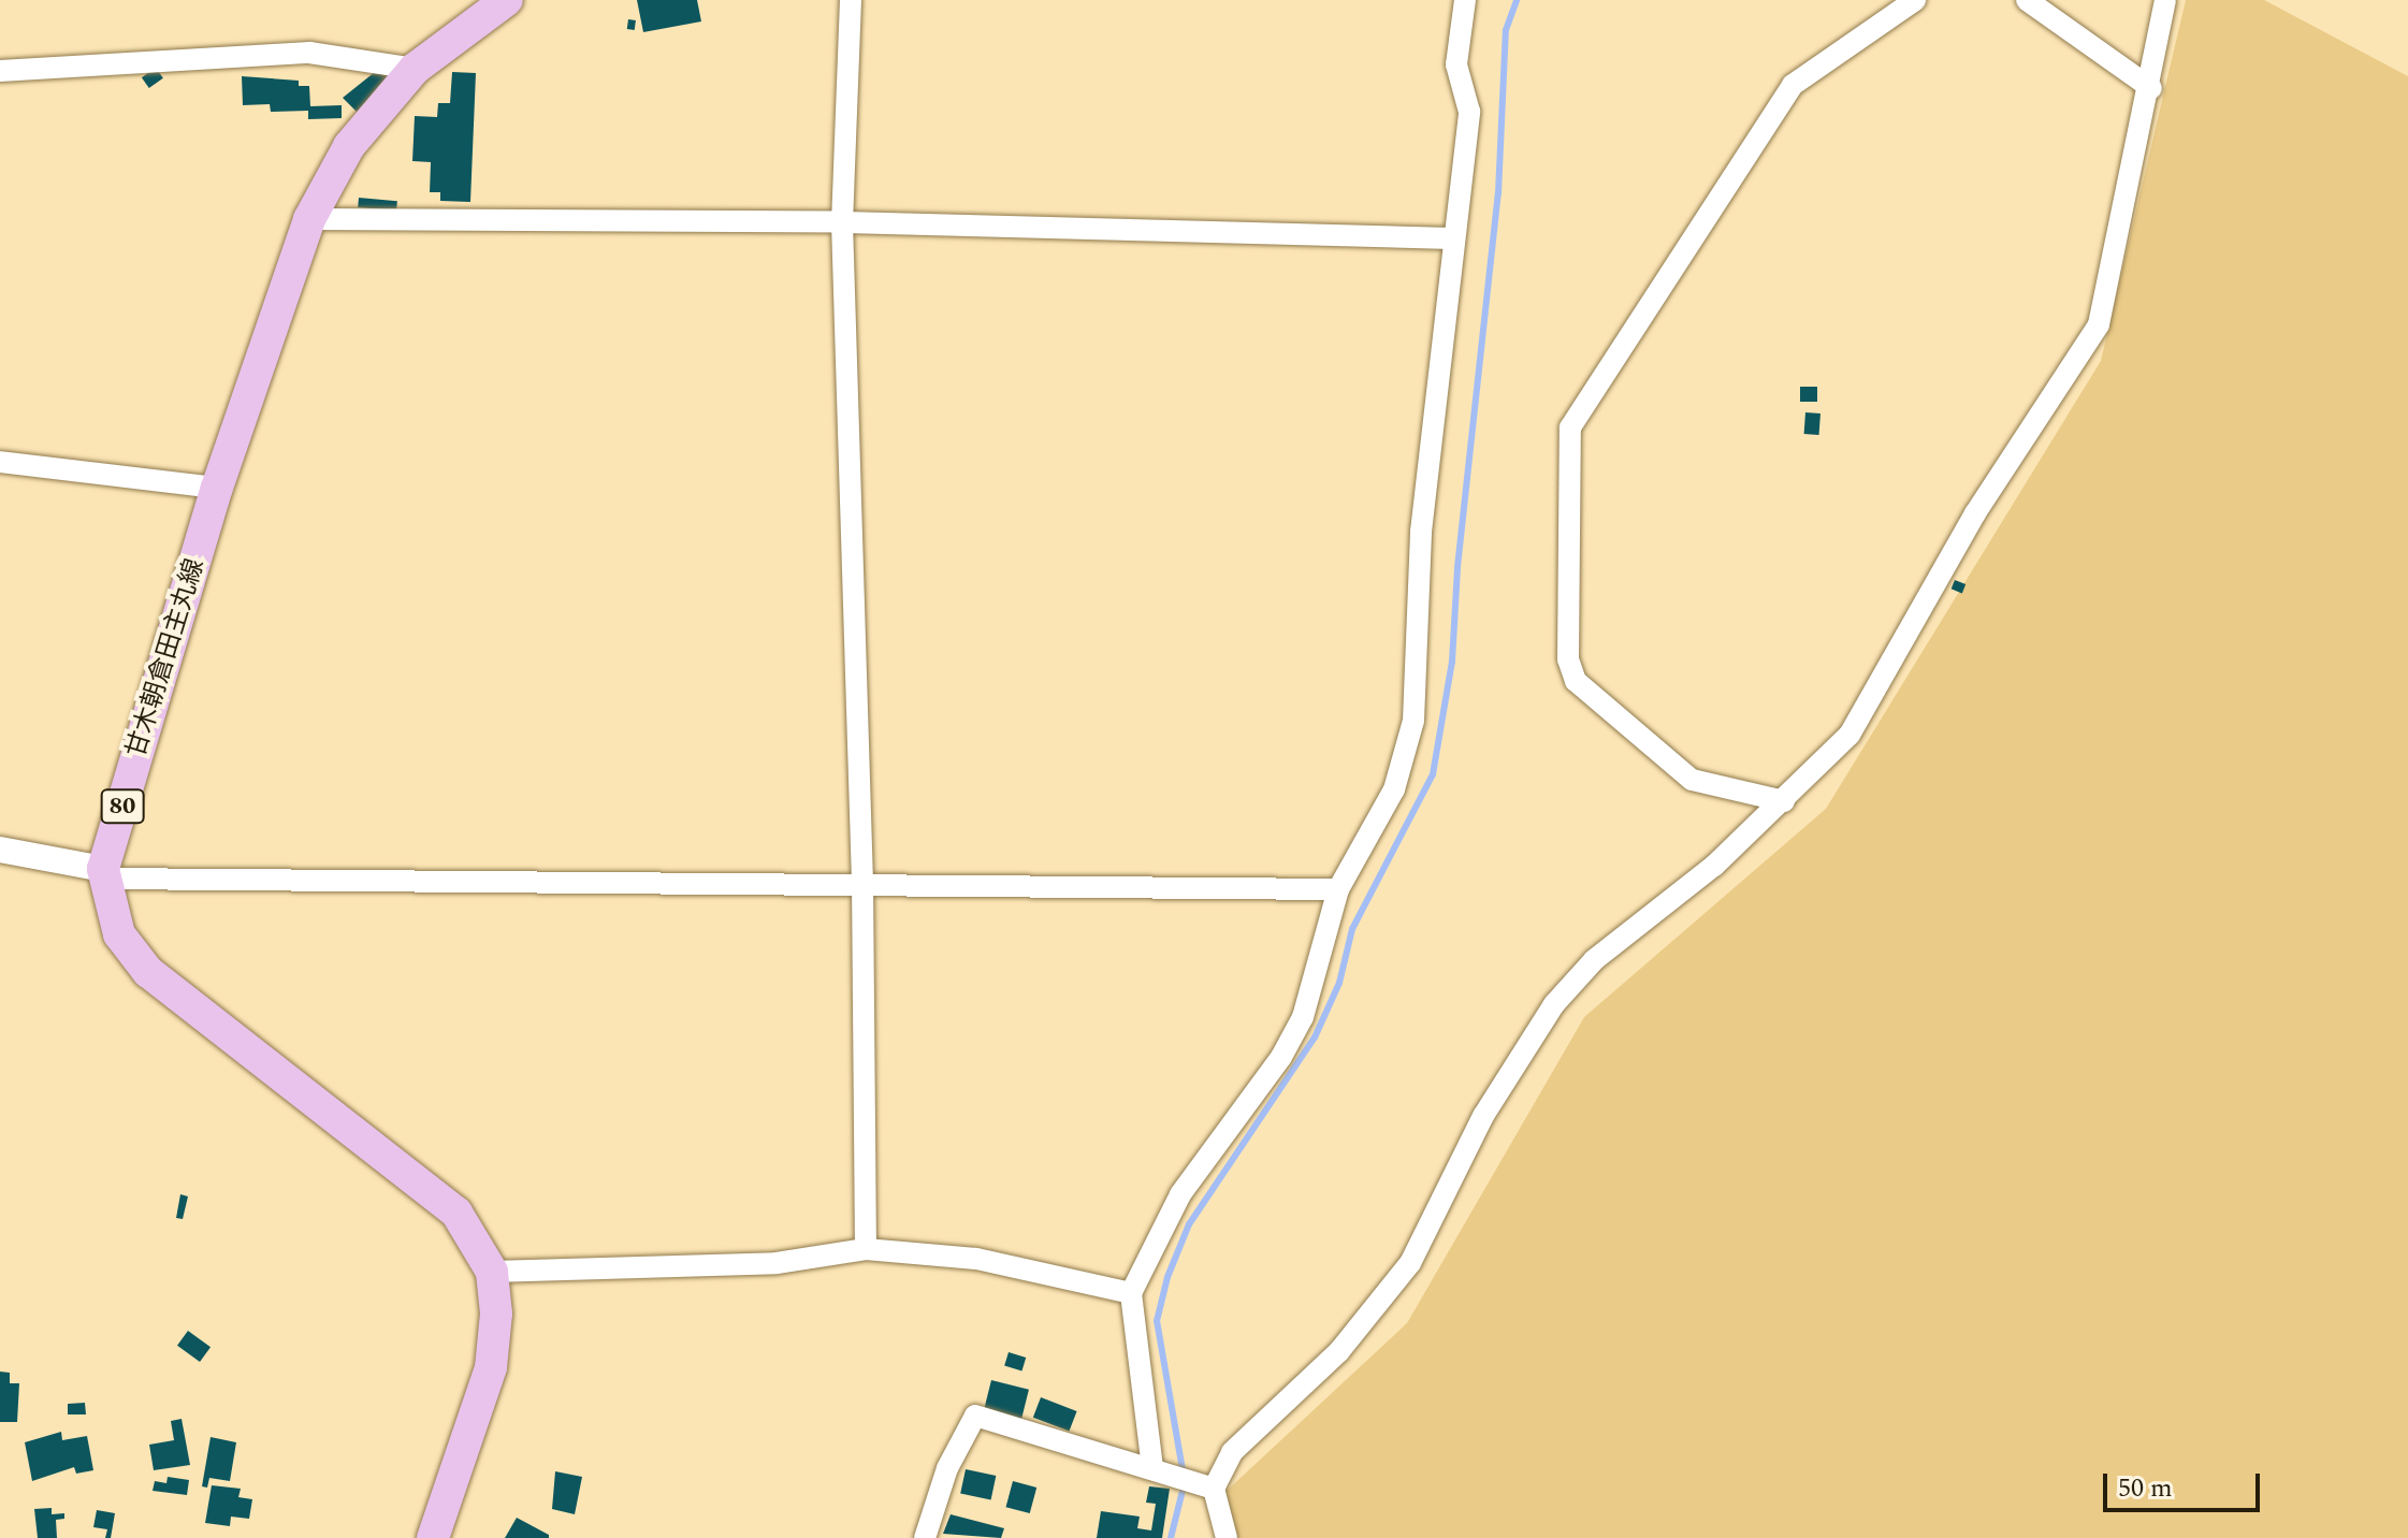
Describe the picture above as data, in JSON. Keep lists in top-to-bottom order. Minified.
{"streets":{"main road":["甘木朝倉田主丸線","80"]},"scale_bar":"50 m"}
